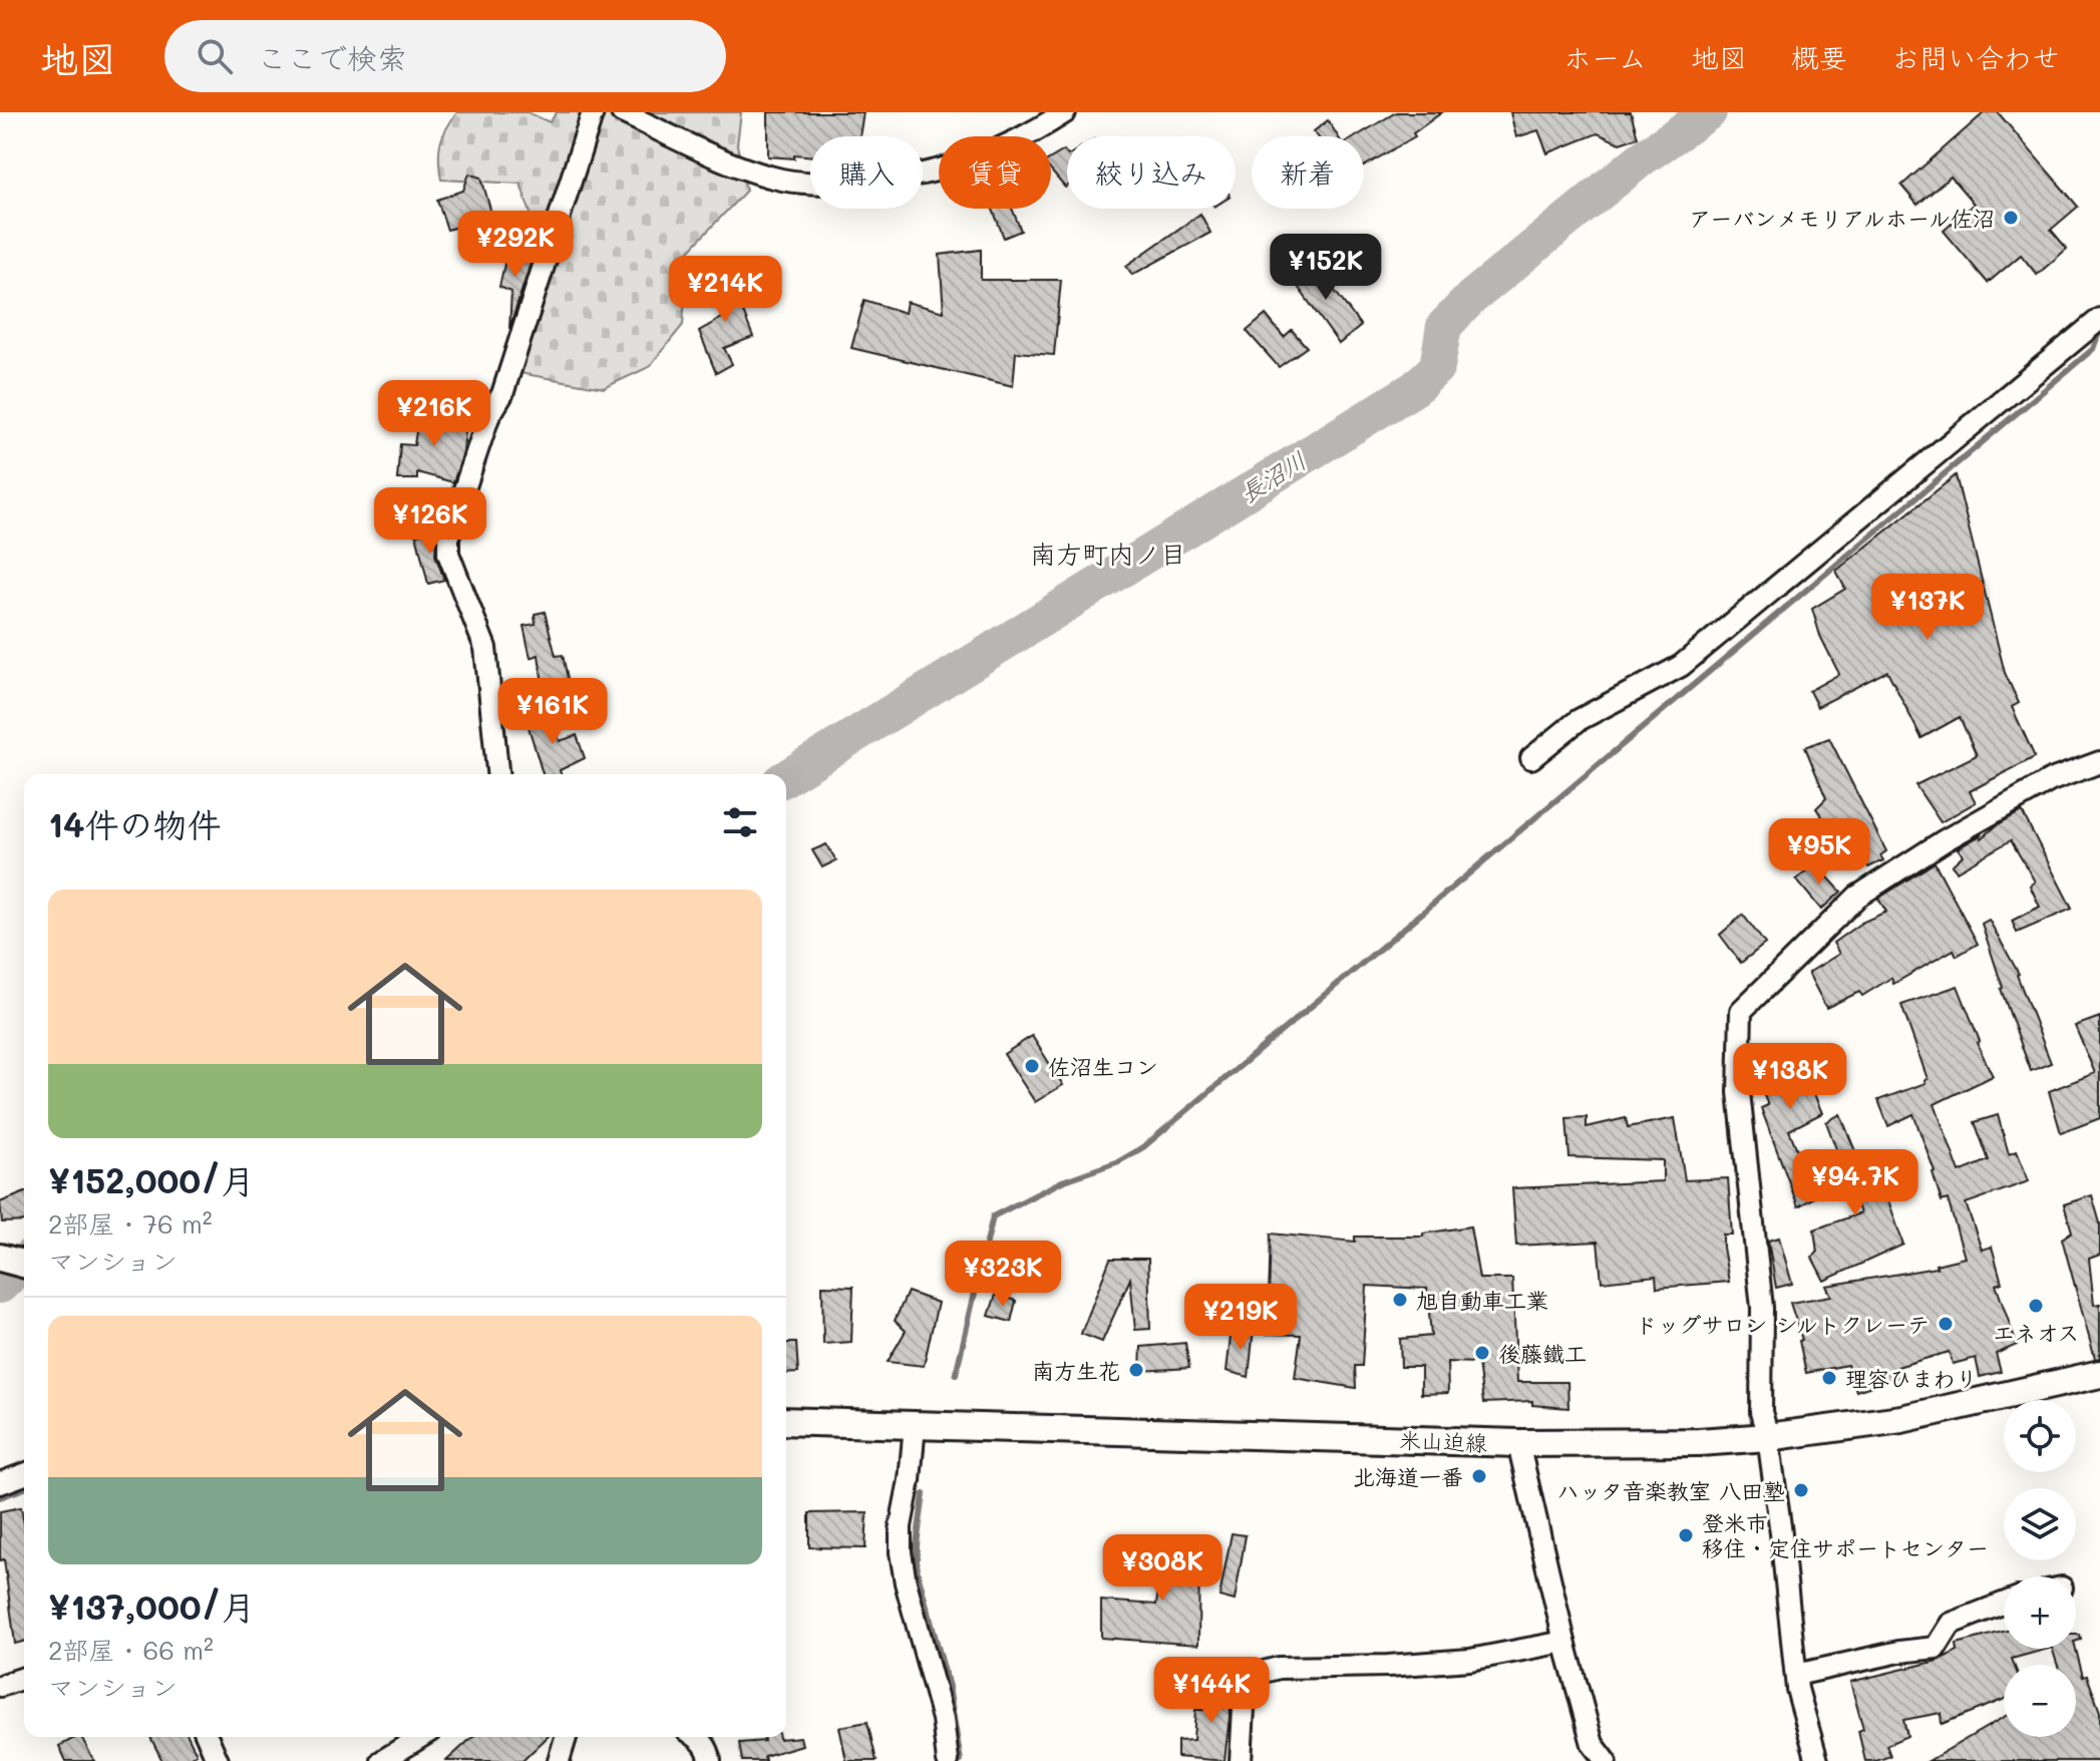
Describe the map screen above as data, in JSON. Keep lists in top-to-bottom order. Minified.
{"streets":{"main road":["米山迫線"]},"districts":["南方町内ノ目"],"water":["長沼川"],"places":["アーバンメモリアルホール佐沼","佐沼生コン","旭自動車工業","エネオス","ドッグサロン シルトクレーテ","後藤鐵工","南方生花","理容ひまわり","北海道一番","ハッタ音楽教室 八田塾","登米市 移住・定住サポートセンター"],"page":{"header":"地図","search":"ここで検索","nav":["ホーム","地図","概要","お問い合わせ"],"chip":["購入","賃貸","絞り込み","新着"],"price":["¥292K","¥152K","¥214K","¥216K","¥126K","¥137K","¥161K","¥95K","¥138K","¥94.7K","¥323K","¥219K","¥308K","¥144K"],"heading":"14件の物件","list":[{"name":"¥152,000/月","note":"2部屋 · 76 m² · マンション"},{"name":"¥137,000/月","note":"2部屋 · 66 m² · マンション"}],"map_buttons":["+","−"]}}
